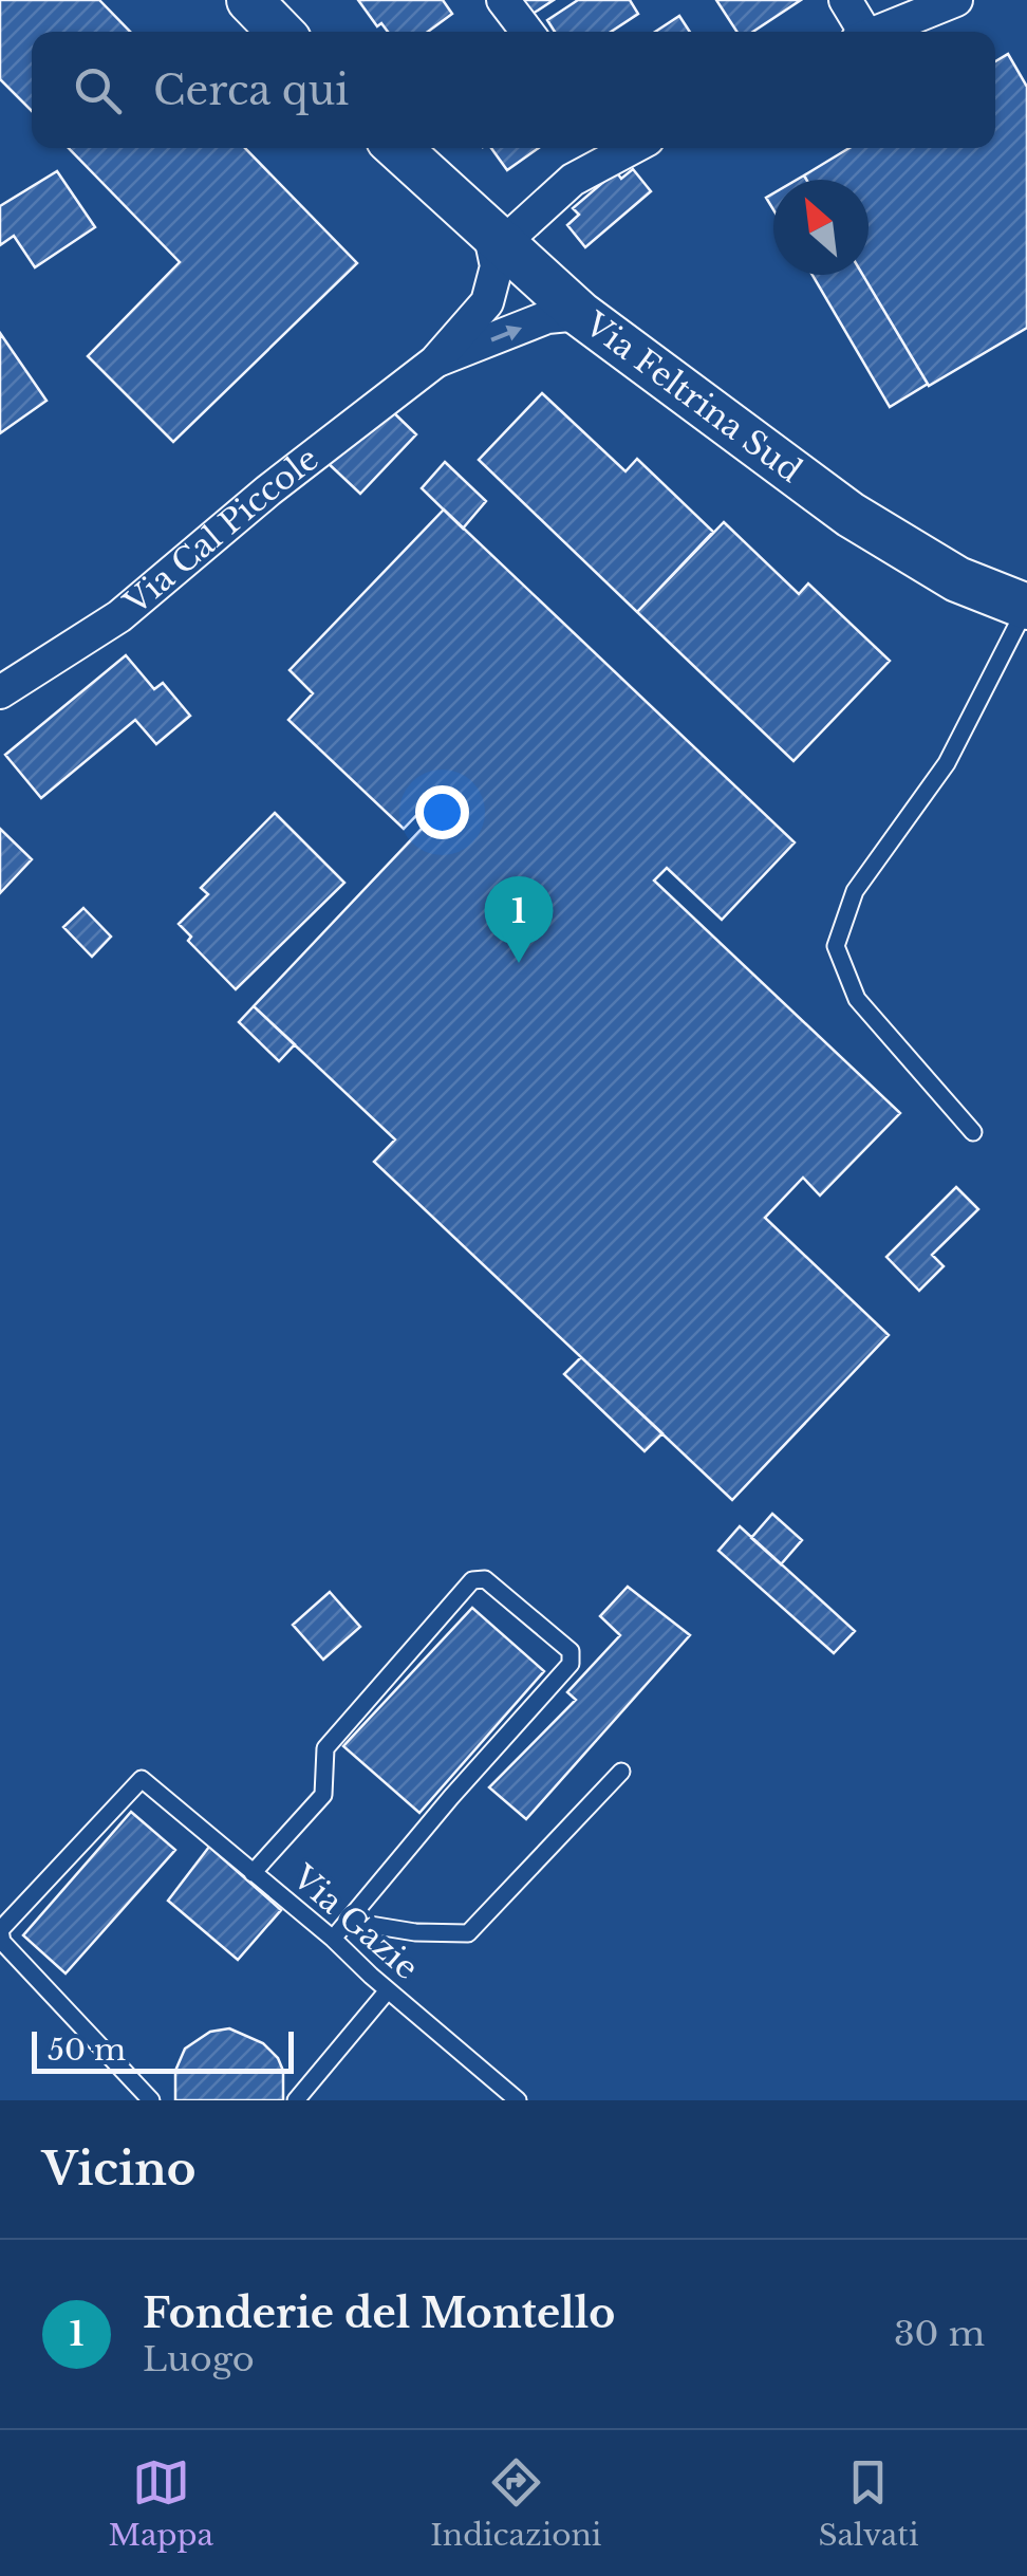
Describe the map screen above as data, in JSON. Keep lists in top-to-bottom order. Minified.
{"streets":{"main road":["Via Feltrina Sud"],"street":["Via Cal Piccole"],"lane":["Via Gazie"]},"crossings":[["Via Feltrina Sud","Via Cal Piccole"]],"scale_bar":"50 m","north":"top left","page":{"search":"Cerca qui","pins":"1","scale":"50 m","heading":"Vicino","list":[{"mark":"1","name":"Fonderie del Montello","note":"Luogo","value":"30 m"}],"nav":["Mappa","Indicazioni","Salvati"]}}
